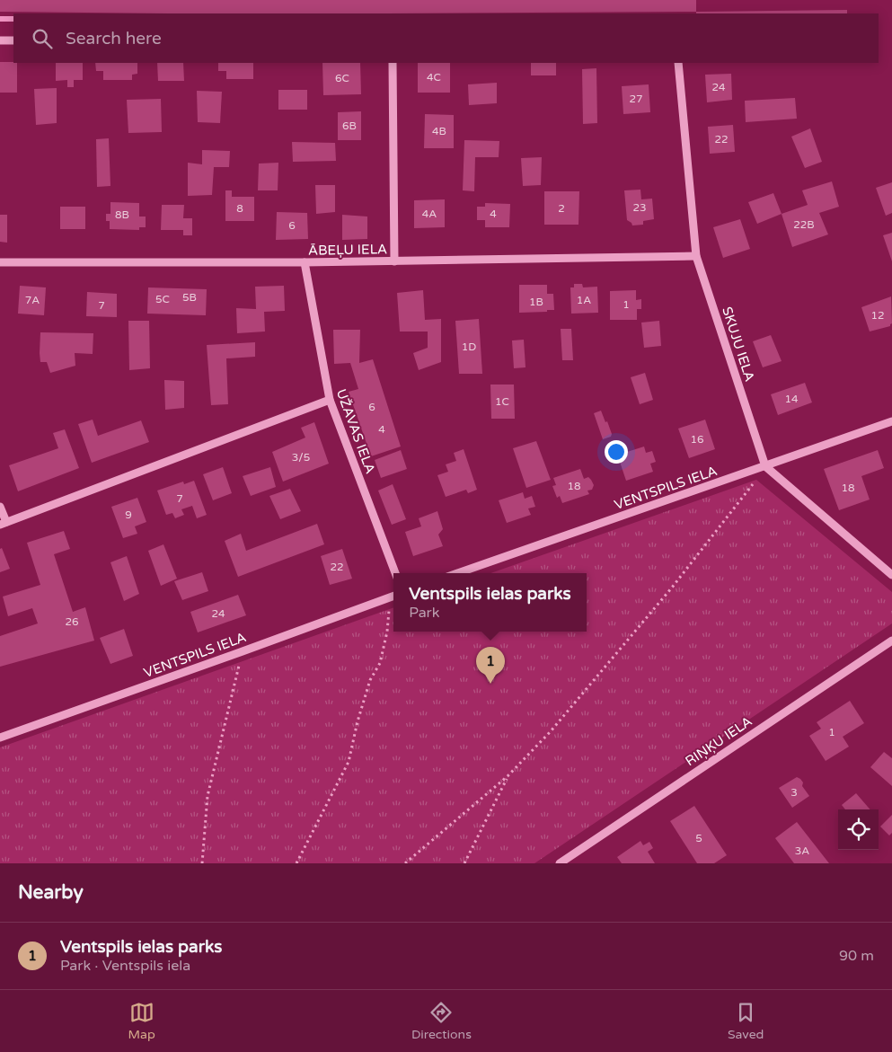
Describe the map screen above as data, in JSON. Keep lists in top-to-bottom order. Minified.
{"streets":{"street":["ĀBEĻU IELA","SKUJU IELA","UŽAVAS IELA","VENTSPILS IELA","RIŅĶU IELA"]},"crossings":[["ĀBEĻU IELA","SKUJU IELA"],["ĀBEĻU IELA","UŽAVAS IELA"],["SKUJU IELA","VENTSPILS IELA"]],"house_numbers":["4C","6C","24","27","6B","4B","22","23","8","2","4A","4","8B","22B","6","5B","5C","7A","1A","1B","1","7","12","1D","14","1C","6","4","16","3/5","18","18","7","9","22","24","26","1","3","5","3A"],"page":{"search":"Search here","popup":["Ventspils ielas parks","Park"],"pins":"1","heading":"Nearby","list":[{"mark":"1","name":"Ventspils ielas parks","note":"Park · Ventspils iela","value":"90 m"}],"nav":["Map","Directions","Saved"]}}
